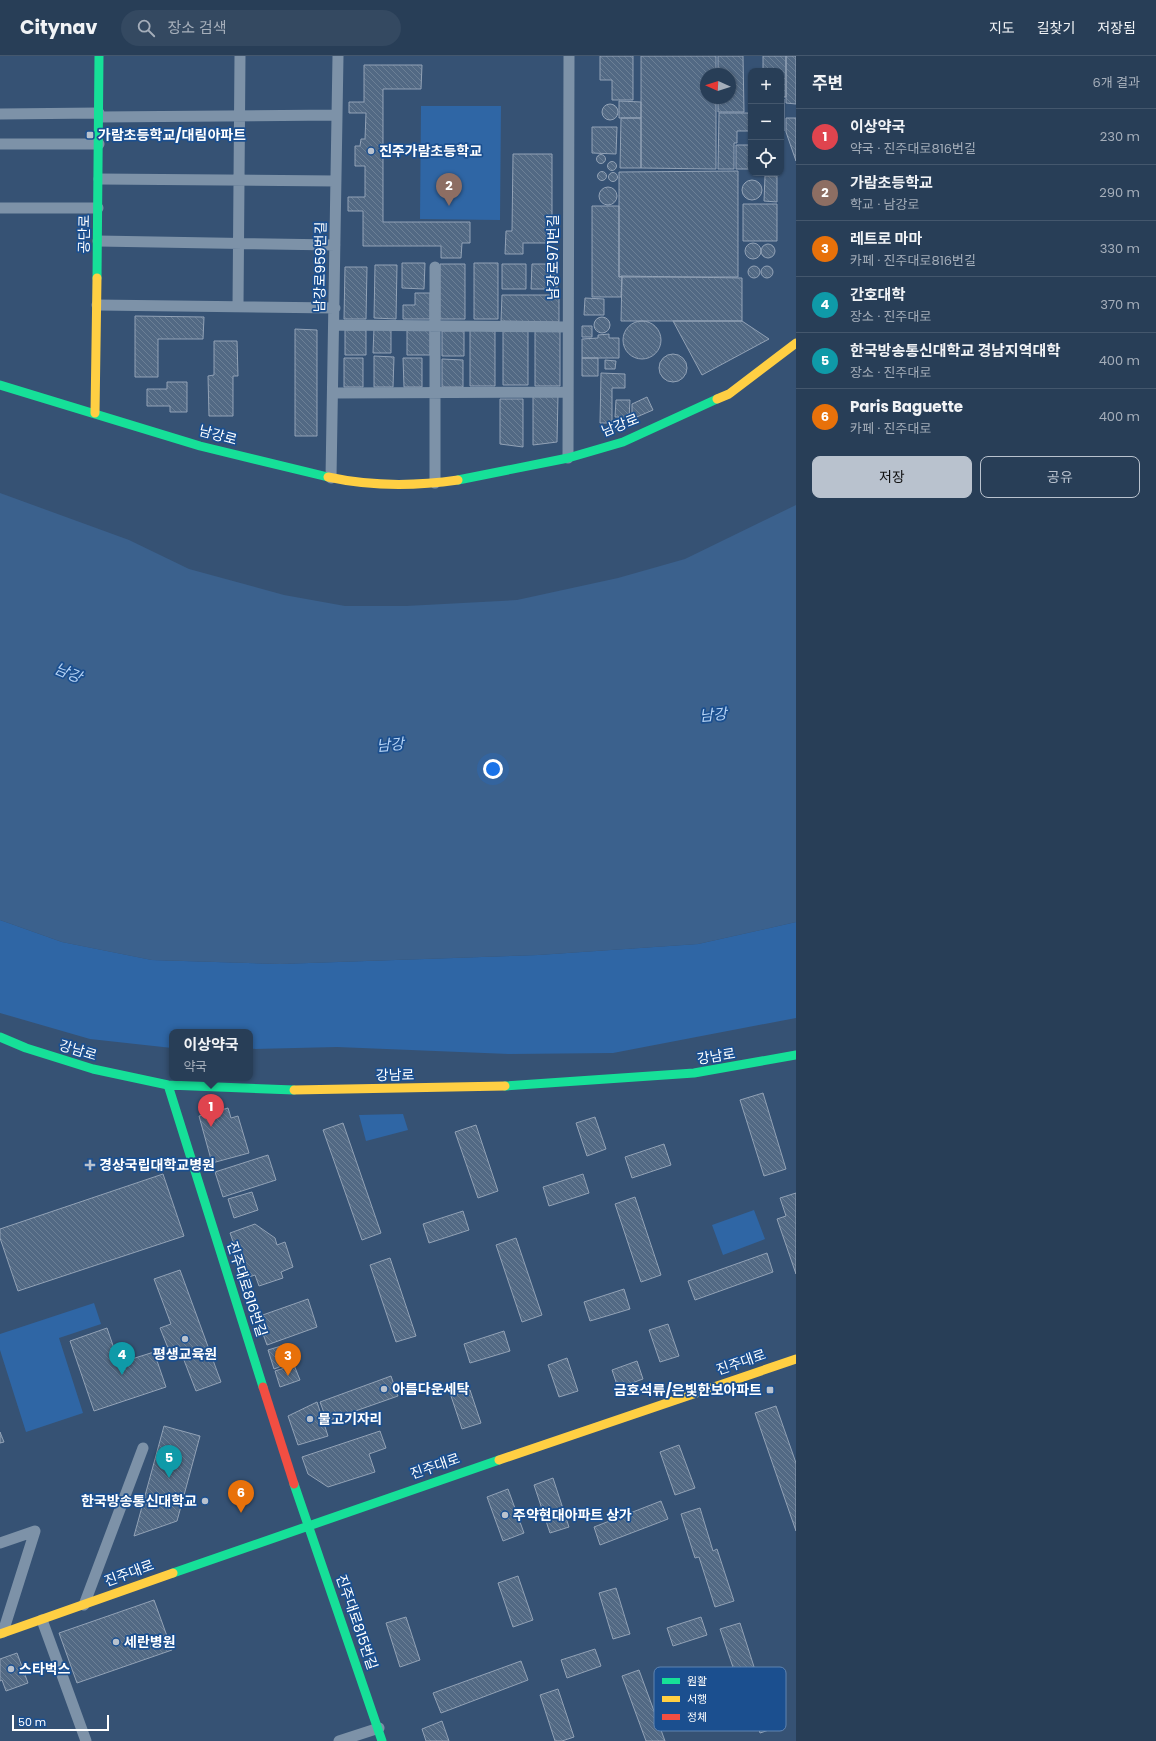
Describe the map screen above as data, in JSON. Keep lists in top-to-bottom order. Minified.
{"streets":{"street":["공단로","남강로971번길","남강로959번길","남강로","강남로","진주대로816번길","진주대로","진주대로815번길"]},"crossings":[["공단로","남강로"],["남강로971번길","남강로"],["남강로959번길","남강로"],["강남로","진주대로816번길"],["진주대로816번길","진주대로"],["진주대로816번길","진주대로815번길"],["진주대로","진주대로815번길"]],"water":["남강"],"places":{"transit":["가람초등학교/대림아파트","금호석류/은빛한보아파트"],"other":["진주가람초등학교","평생교육원","아름다운세탁","물고기자리","한국방송통신대학교","주약현대아파트 상가","세란병원","스타벅스"],"health":["경상국립대학교병원"]},"legend":["원활","서행","정체"],"scale_bar":"50 m","north":"left","page":{"header":"Citynav","search":"장소 검색","nav":["지도","길찾기","저장됨"],"heading":["주변","6개 결과"],"map_buttons":["+","−"],"list":[{"mark":"1","name":"이상약국","note":"약국 · 진주대로816번길","value":"230 m"},{"mark":"2","name":"가람초등학교","note":"학교 · 남강로","value":"290 m"},{"mark":"3","name":"레트로 마마","note":"카페 · 진주대로816번길","value":"330 m"},{"mark":"4","name":"간호대학","note":"장소 · 진주대로","value":"370 m"},{"mark":"5","name":"한국방송통신대학교 경남지역대학","note":"장소 · 진주대로","value":"400 m"},{"mark":"6","name":"Paris Baguette","note":"카페 · 진주대로","value":"400 m"}],"pins":["2","1","4","3","5","6"],"buttons":["저장","공유"],"popup":["이상약국","약국"],"scale":"50 m"}}
